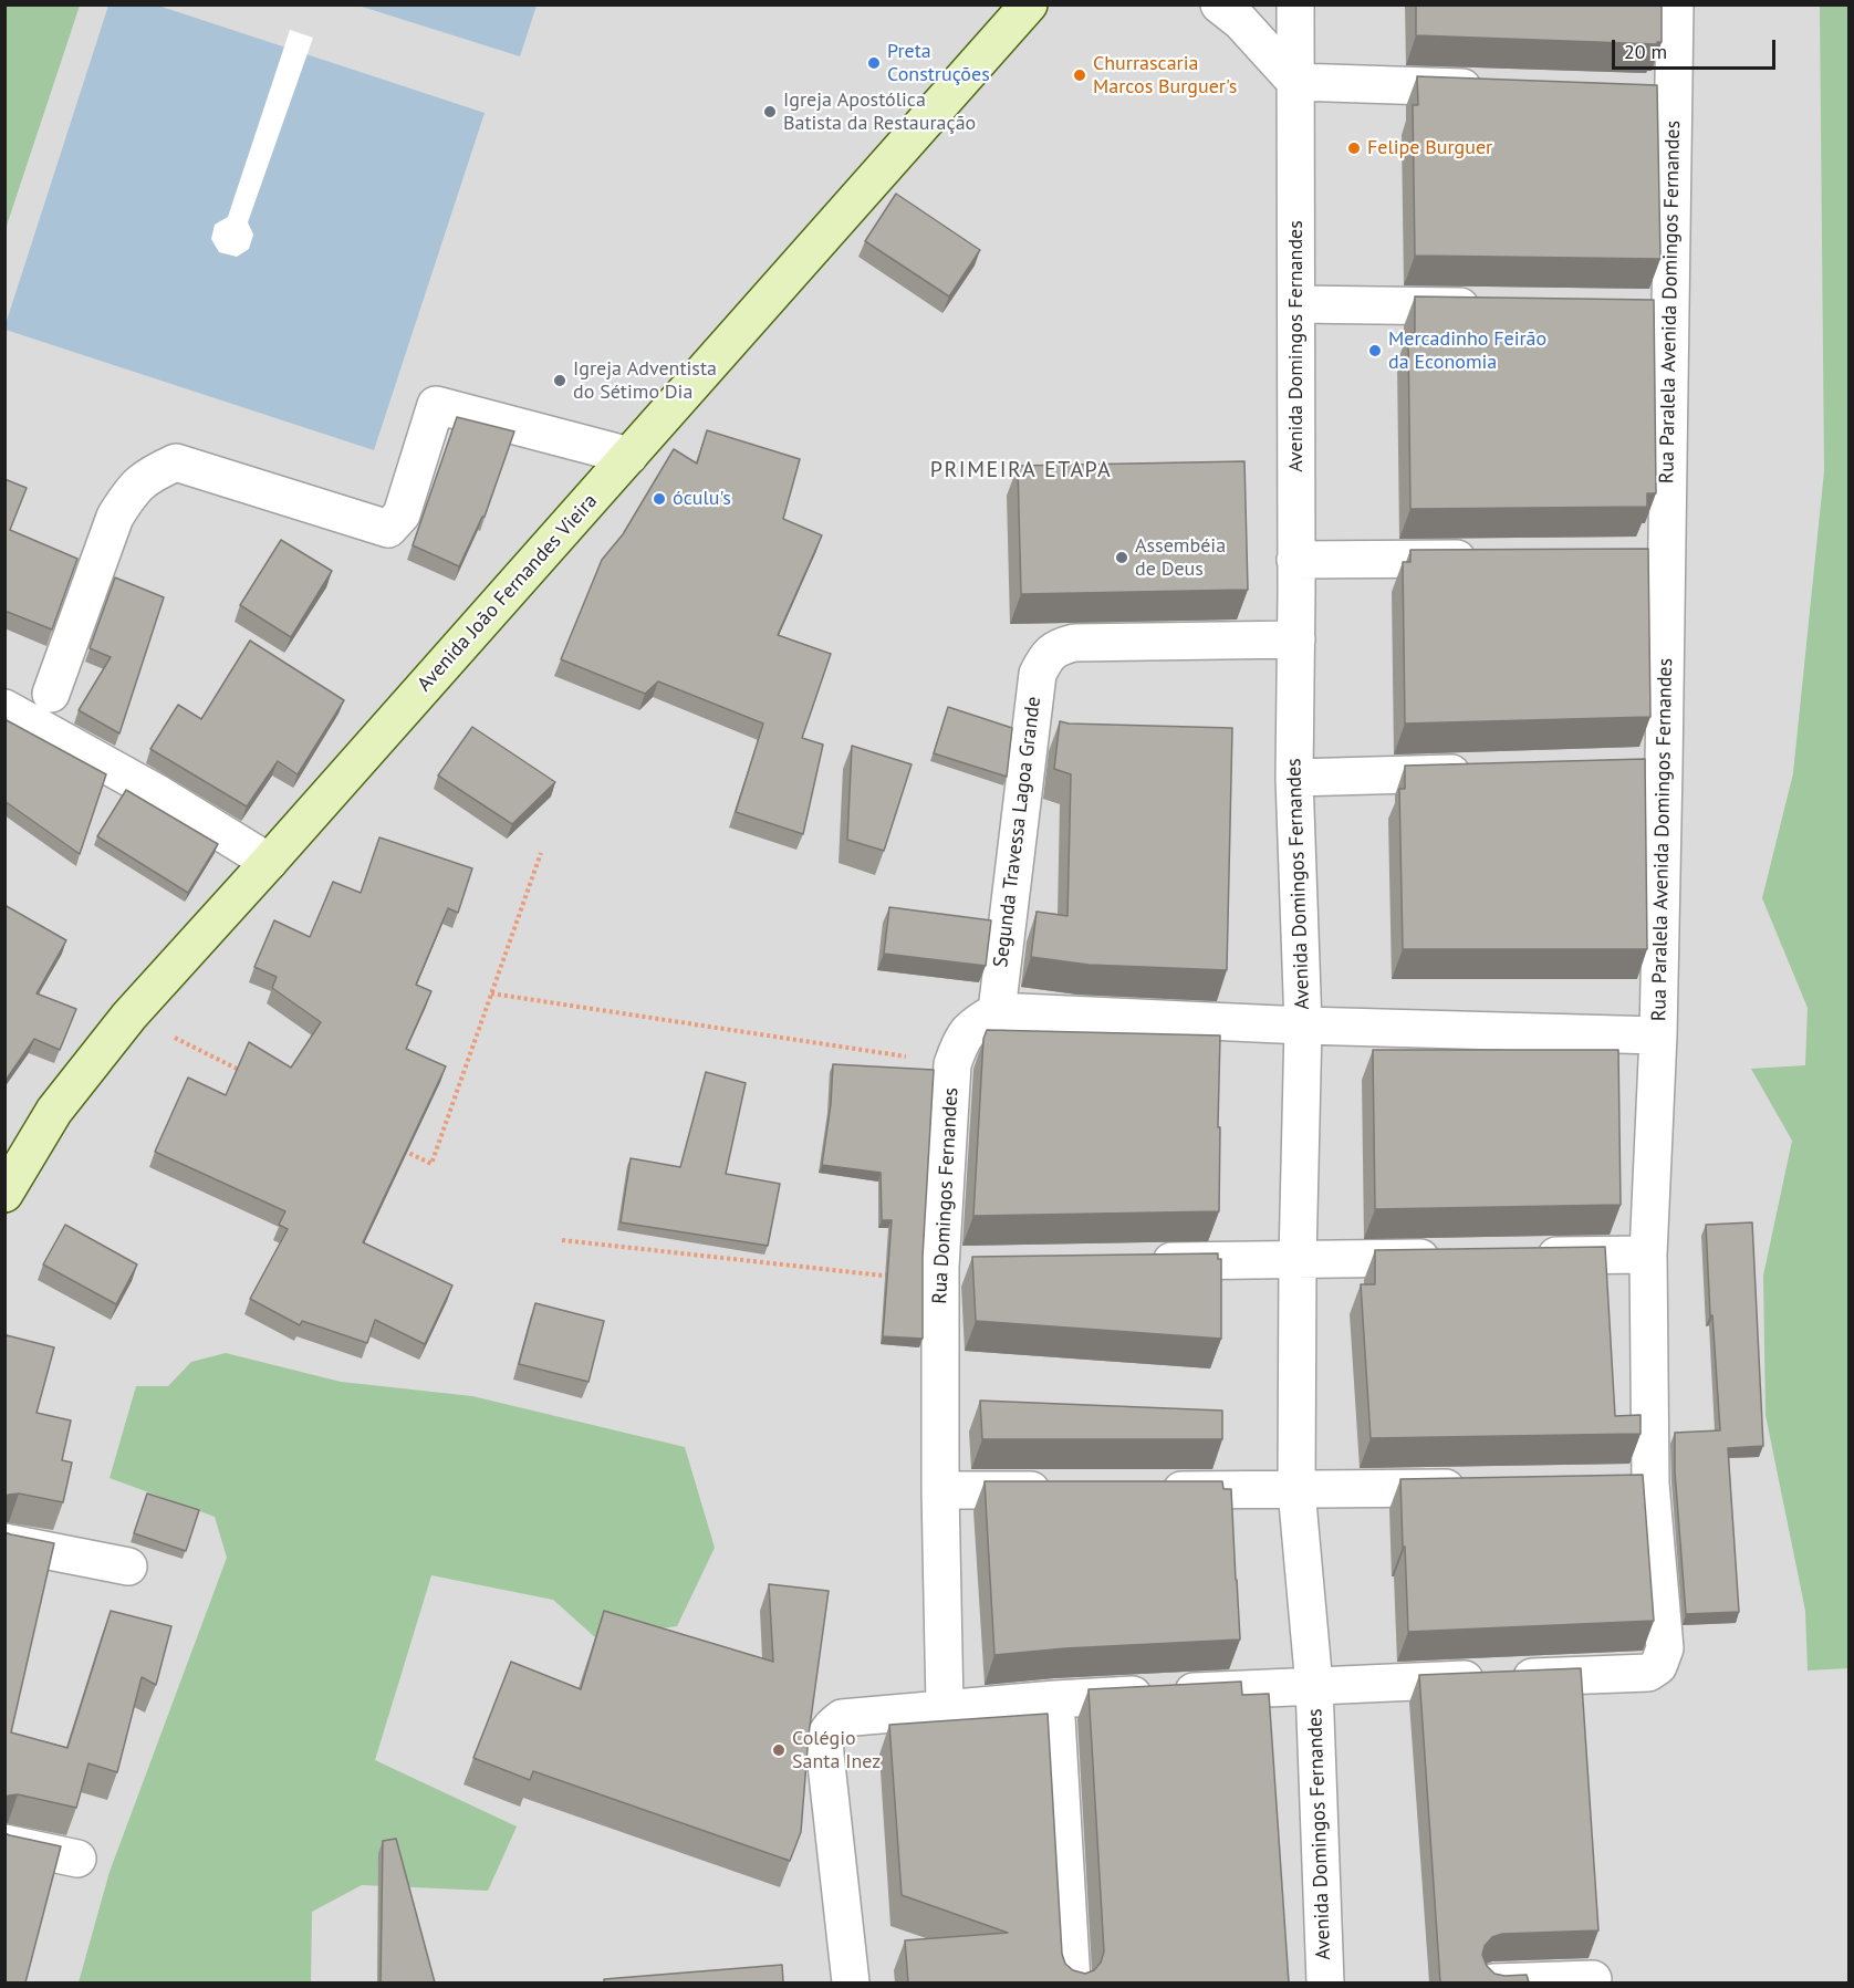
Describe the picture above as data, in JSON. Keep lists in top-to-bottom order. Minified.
{"streets":{"main road":["Avenida João Fernandes Vieira"],"street":["Rua Paralela Avenida Domingos Fernandes","Avenida Domingos Fernandes","Segunda Travessa Lagoa Grande","Rua Domingos Fernandes"]},"crossings":[["Rua Paralela Avenida Domingos Fernandes","Avenida Domingos Fernandes"],["Avenida Domingos Fernandes","Segunda Travessa Lagoa Grande"],["Segunda Travessa Lagoa Grande","Rua Domingos Fernandes"]],"districts":["PRIMEIRA ETAPA"],"places":["Preta Construções","Churrascaria Marcos Burguer's","Igreja Apostólica Batista da Restauração","Felipe Burguer","Mercadinho Feirão da Economia","Igreja Adventista do Sétimo Dia","óculu's","Assembéia de Deus","Colégio Santa Inez"],"scale_bar":"20 m"}
